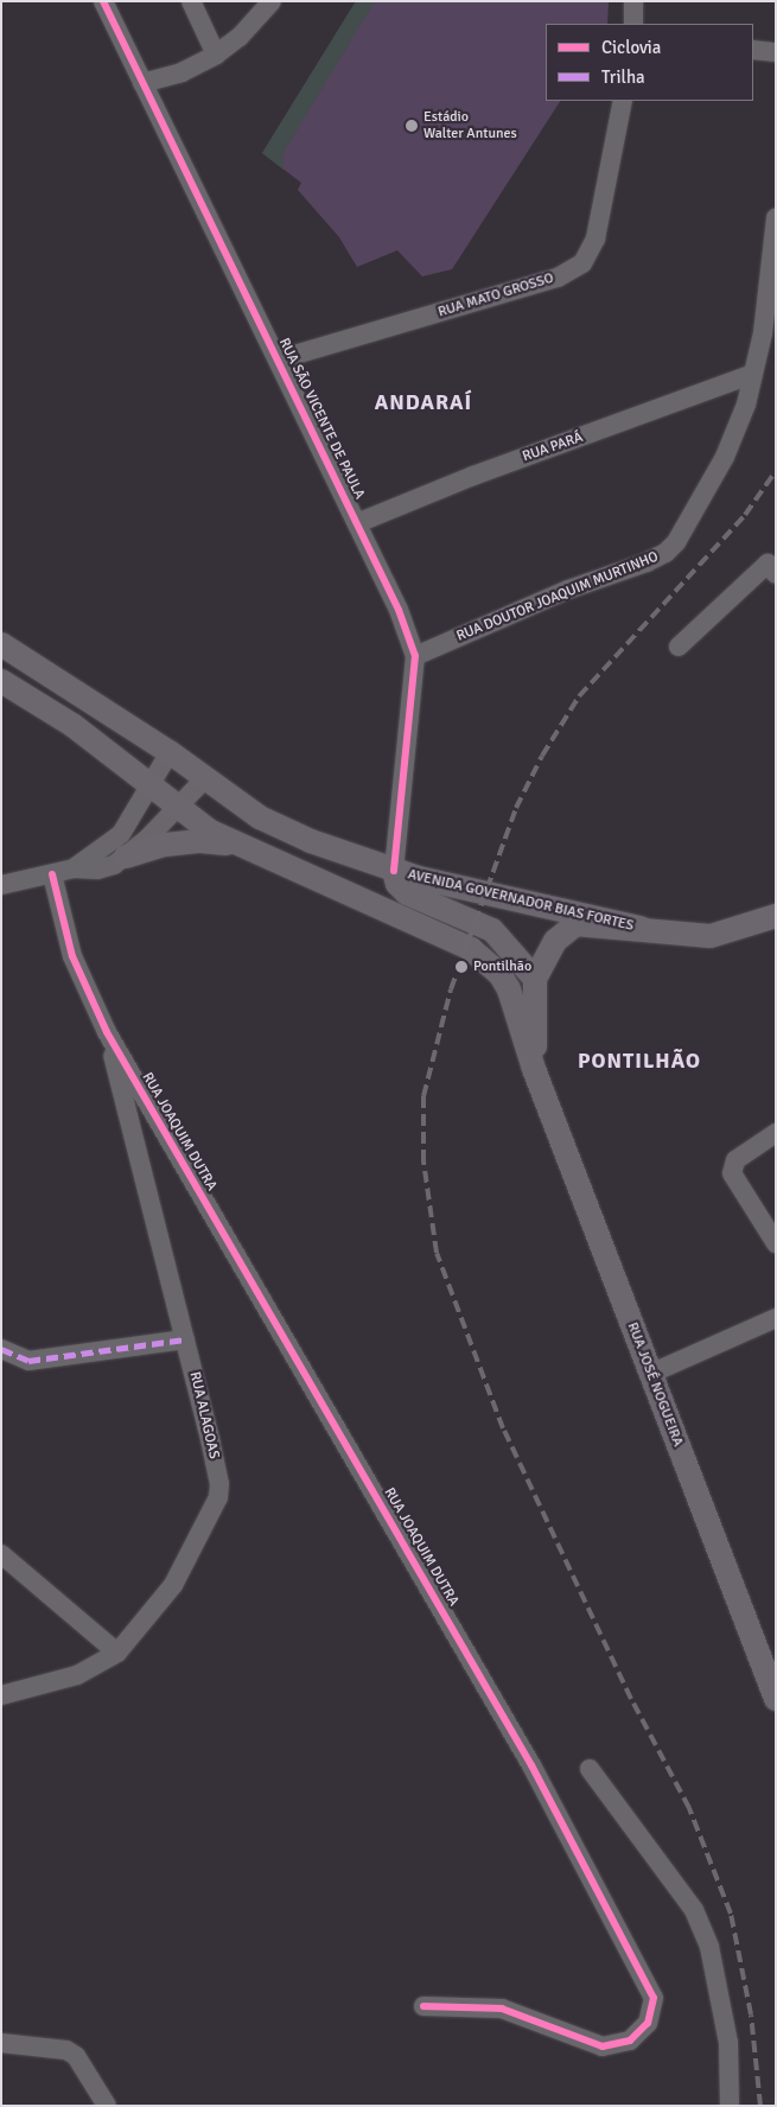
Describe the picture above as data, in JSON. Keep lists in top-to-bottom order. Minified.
{"streets":{"main road":["AVENIDA GOVERNADOR BIAS FORTES","RUA JOSÉ NOGUEIRA"],"street":["RUA MATO GROSSO","RUA SÃO VICENTE DE PAULA","RUA PARÁ","RUA DOUTOR JOAQUIM MURTINHO","RUA JOAQUIM DUTRA","RUA ALAGOAS"]},"crossings":[["RUA MATO GROSSO","RUA SÃO VICENTE DE PAULA"],["RUA SÃO VICENTE DE PAULA","RUA PARÁ"],["RUA SÃO VICENTE DE PAULA","RUA DOUTOR JOAQUIM MURTINHO"],["RUA SÃO VICENTE DE PAULA","AVENIDA GOVERNADOR BIAS FORTES"],["RUA PARÁ","RUA DOUTOR JOAQUIM MURTINHO"],["RUA JOAQUIM DUTRA","RUA ALAGOAS"]],"districts":["ANDARAÍ","PONTILHÃO"],"places":["Estádio Walter Antunes","Pontilhão"],"legend":["Ciclovia","Trilha"]}
